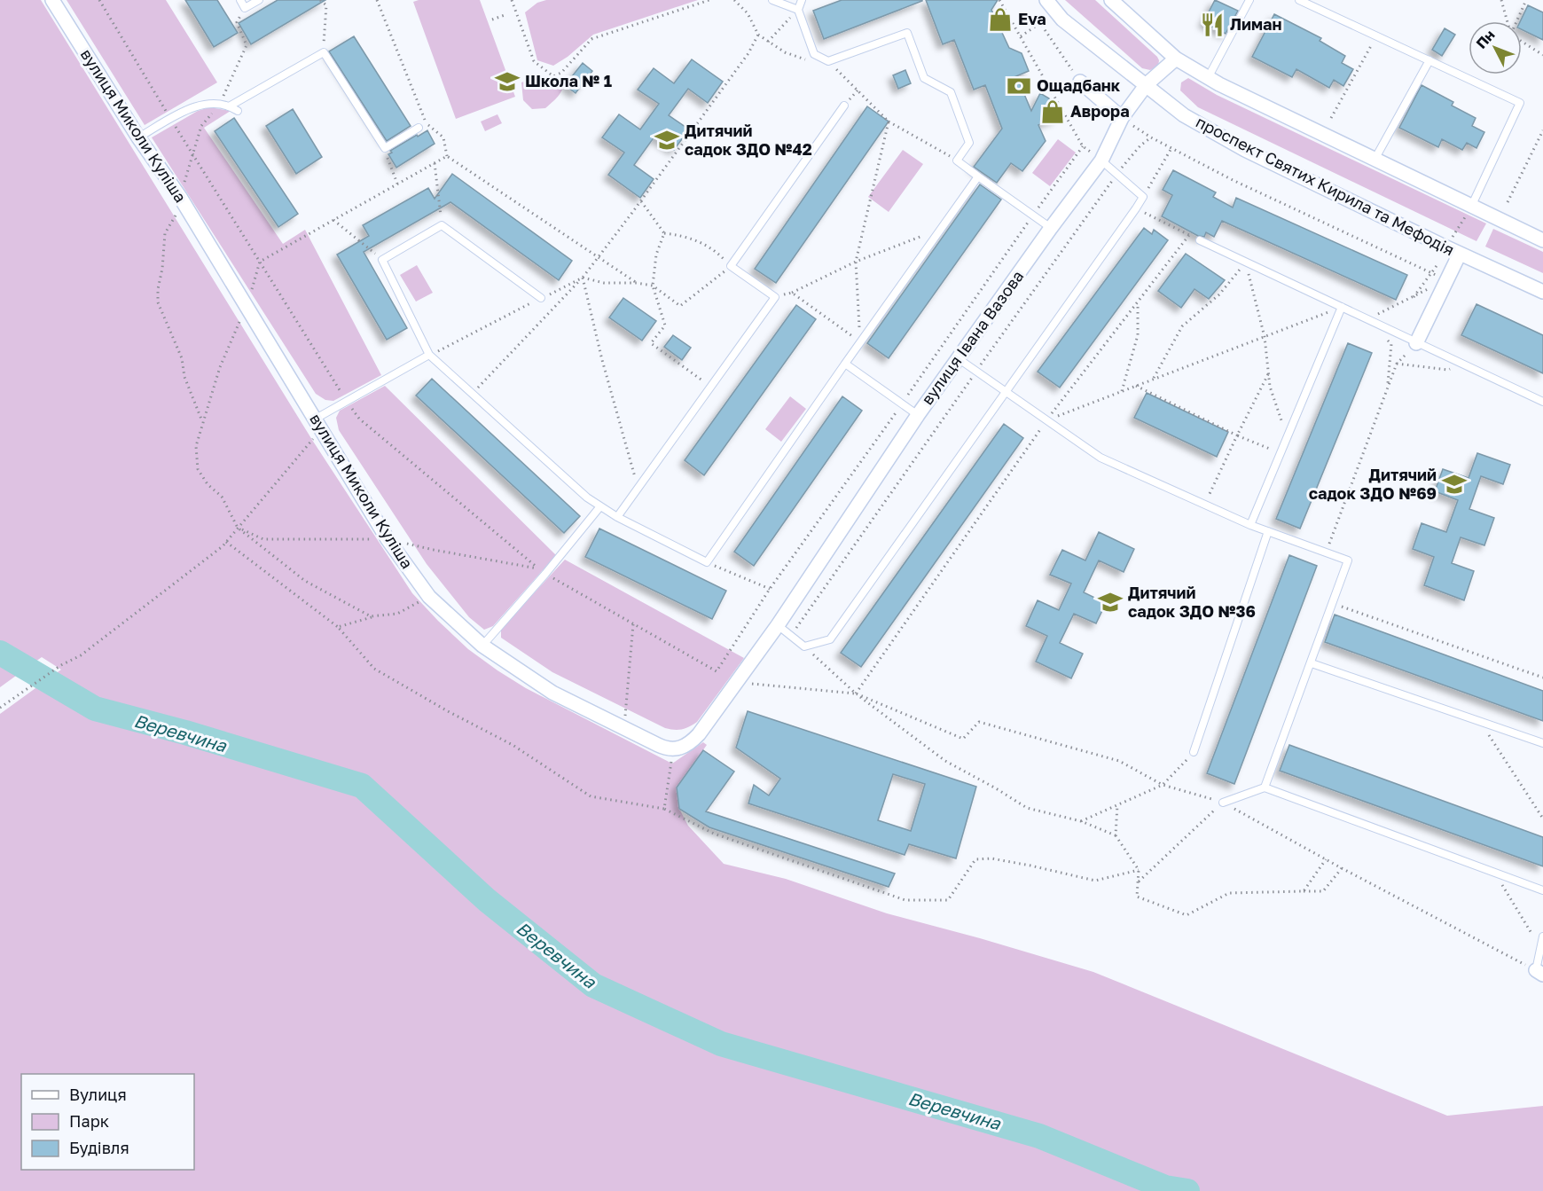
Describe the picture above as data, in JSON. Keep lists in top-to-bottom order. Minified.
{"streets":{"street":["вулиця Миколи Куліша","проспект Святих Кирила та Мефодія","вулиця Івана Вазова"]},"crossings":[["проспект Святих Кирила та Мефодія","вулиця Івана Вазова"]],"water":["Веревчина"],"places":{"shop":["Eva","Аврора"],"restaurant":["Лиман"],"school or university":["Школа № 1","Дитячий садок ЗДО №42","Дитячий садок ЗДО №69","Дитячий садок ЗДО №36"],"bank":["Ощадбанк"]},"legend":["Вулиця","Парк","Будівля"],"north":"top left"}
